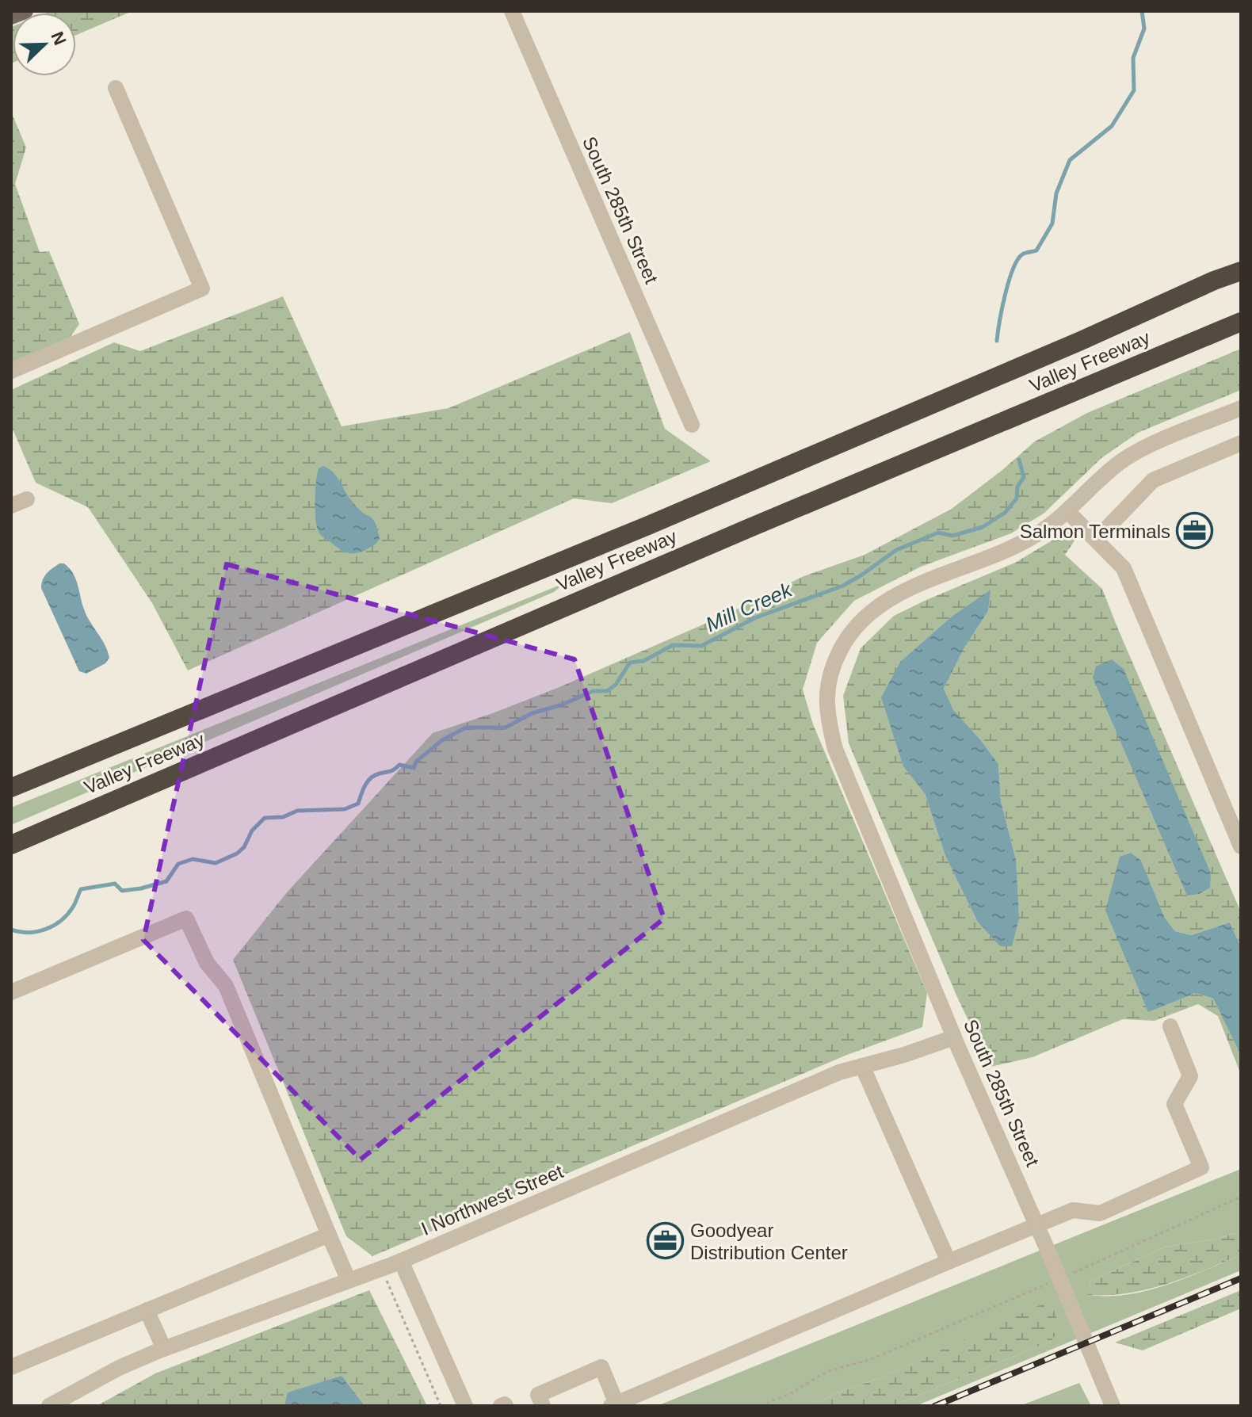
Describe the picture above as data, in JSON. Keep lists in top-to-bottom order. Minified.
{"streets":{"highway":["Valley Freeway"],"street":["South 285th Street","I Northwest Street"]},"crossings":[["South 285th Street","I Northwest Street"]],"water":["Mill Creek"],"places":{"office":["Salmon Terminals","Goodyear Distribution Center"]},"north":"top right"}
